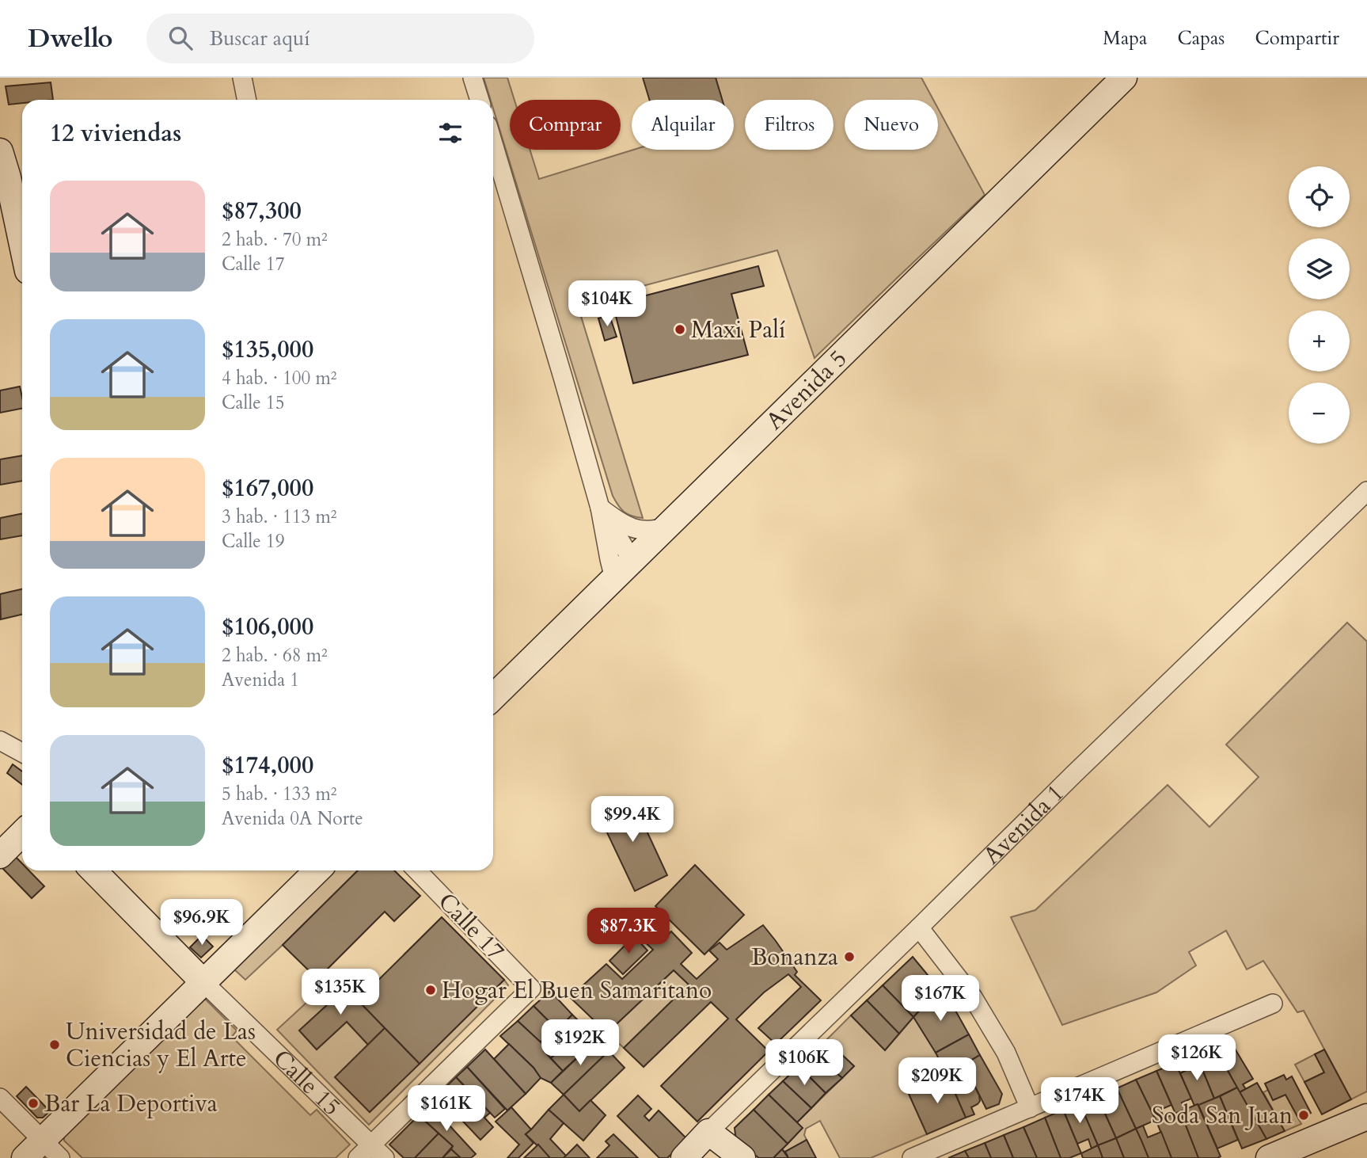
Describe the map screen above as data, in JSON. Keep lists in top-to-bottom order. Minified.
{"streets":{"street":["Avenida 5","Avenida 1","Calle 17","Calle 15"]},"crossings":[["Calle 17","Calle 15"]],"places":["Maxi Palí","Bonanza","Hogar El Buen Samaritano","Universidad de Las Ciencias y El Arte","Bar La Deportiva","Soda San Juan"],"page":{"header":"Dwello","search":"Buscar aquí","nav":["Mapa","Capas","Compartir"],"chip":["Comprar","Alquilar","Filtros","Nuevo"],"heading":"12 viviendas","map_buttons":["+","−"],"list":[{"name":"$87,300","note":"2 hab. · 70 m² · Calle 17"},{"name":"$135,000","note":"4 hab. · 100 m² · Calle 15"},{"name":"$167,000","note":"3 hab. · 113 m² · Calle 19"},{"name":"$106,000","note":"2 hab. · 68 m² · Avenida 1"},{"name":"$174,000","note":"5 hab. · 133 m² · Avenida 0A Norte"}],"price":["$104K","$99.4K","$96.9K","$87.3K","$135K","$167K","$192K","$126K","$106K","$209K","$174K","$161K"]}}
